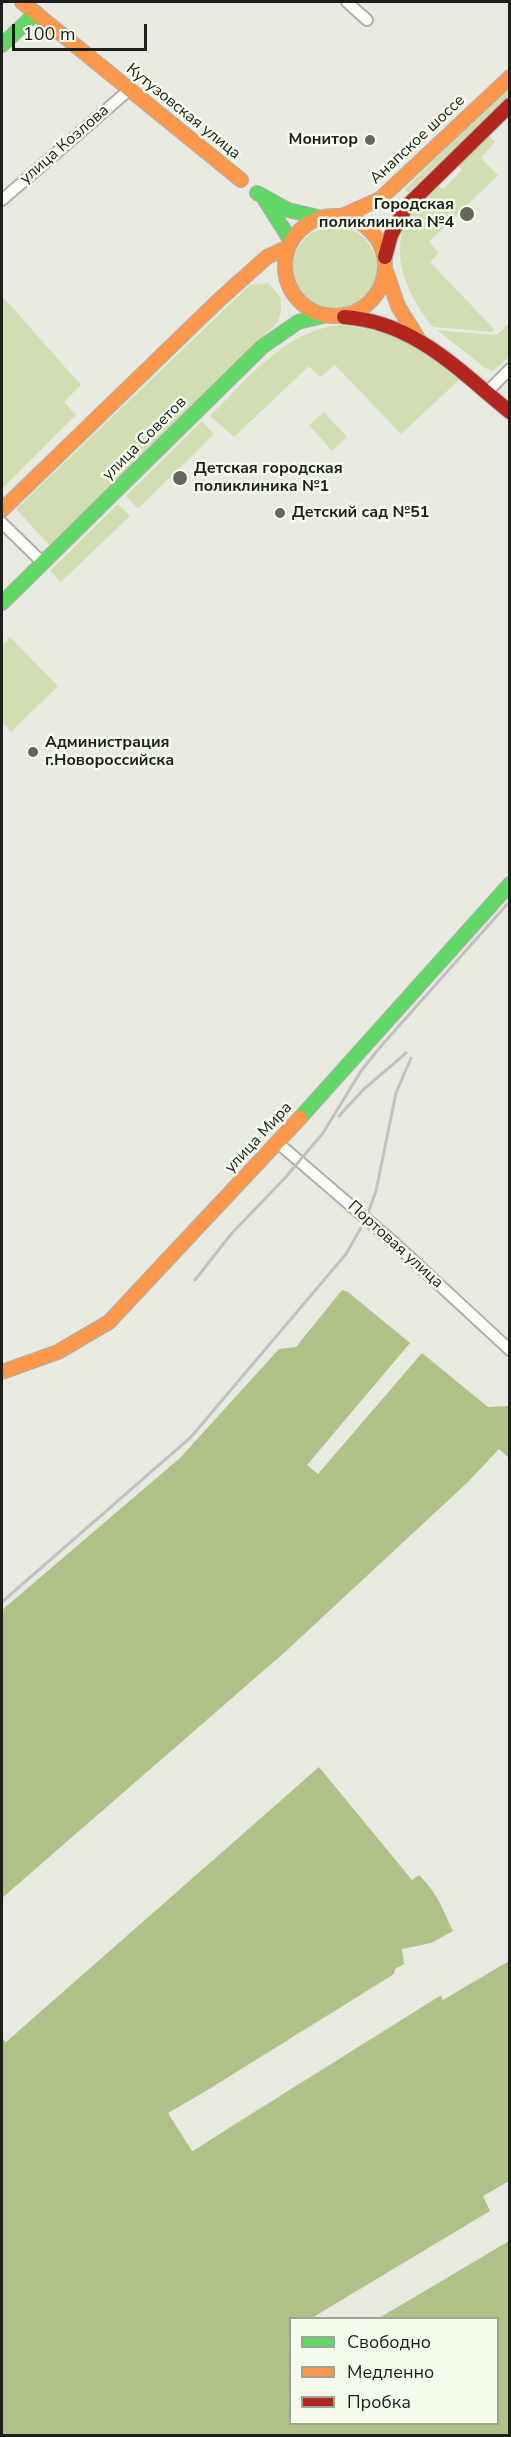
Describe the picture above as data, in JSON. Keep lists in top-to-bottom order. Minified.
{"streets":{"main road":["Кутузовская улица","Анапское шоссе","улица Советов","улица Мира"],"street":["улица Козлова","Портовая улица"]},"crossings":[["Кутузовская улица","улица Козлова"],["Анапское шоссе","улица Советов"],["улица Мира","Портовая улица"]],"places":["Монитор","Городская поликлиника №4","Детская городская поликлиника №1","Детский сад №51","Администрация г.Новороссийска"],"legend":["Свободно","Медленно","Пробка"],"scale_bar":"100 m"}
